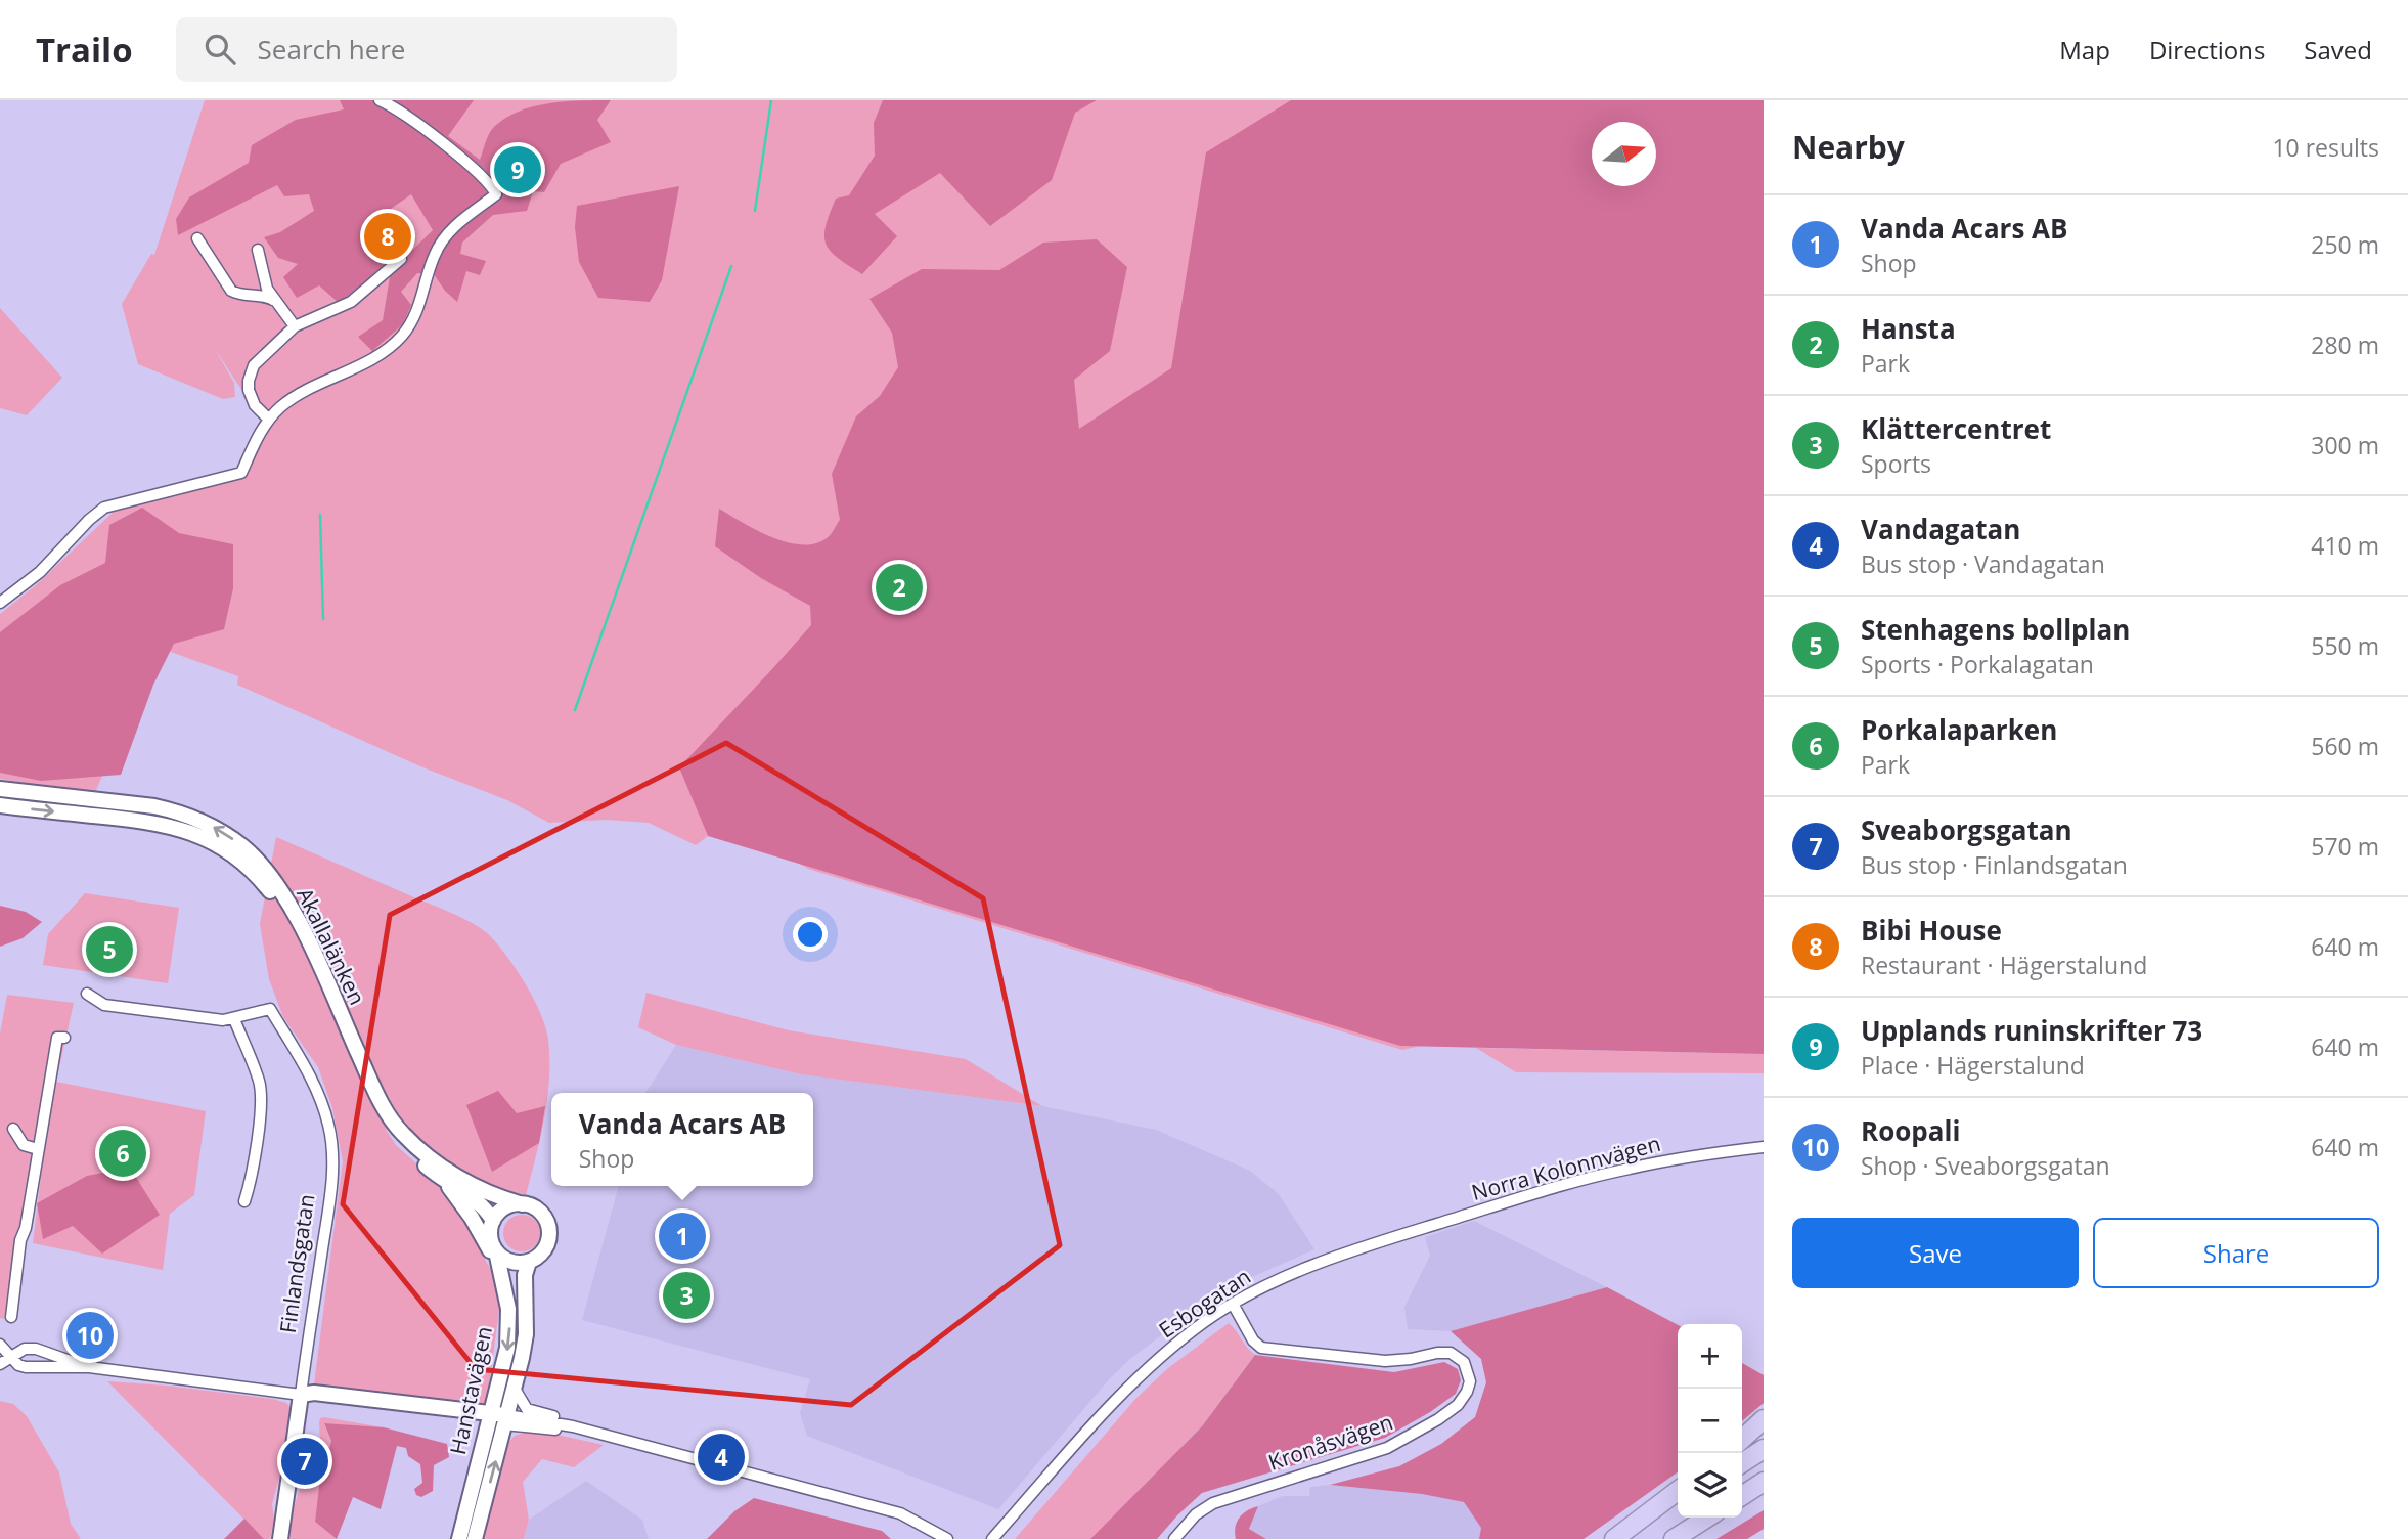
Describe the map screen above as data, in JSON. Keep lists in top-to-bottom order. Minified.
{"streets":{"main road":["Akallalänken","Finlandsgatan","Hanstavägen"],"street":["Norra Kolonnvägen","Esbogatan","Kronåsvägen"]},"crossings":[["Akallalänken","Hanstavägen"],["Norra Kolonnvägen","Esbogatan"],["Esbogatan","Kronåsvägen"]],"north":"right","page":{"header":"Trailo","search":"Search here","nav":["Map","Directions","Saved"],"heading":["Nearby","10 results"],"pins":["9","8","2","5","6","1","3","10","4","7"],"list":[{"mark":"1","name":"Vanda Acars AB","note":"Shop","value":"250 m"},{"mark":"2","name":"Hansta","note":"Park","value":"280 m"},{"mark":"3","name":"Klättercentret","note":"Sports","value":"300 m"},{"mark":"4","name":"Vandagatan","note":"Bus stop · Vandagatan","value":"410 m"},{"mark":"5","name":"Stenhagens bollplan","note":"Sports · Porkalagatan","value":"550 m"},{"mark":"6","name":"Porkalaparken","note":"Park","value":"560 m"},{"mark":"7","name":"Sveaborgsgatan","note":"Bus stop · Finlandsgatan","value":"570 m"},{"mark":"8","name":"Bibi House","note":"Restaurant · Hägerstalund","value":"640 m"},{"mark":"9","name":"Upplands runinskrifter 73","note":"Place · Hägerstalund","value":"640 m"},{"mark":"10","name":"Roopali","note":"Shop · Sveaborgsgatan","value":"640 m"}],"popup":["Vanda Acars AB","Shop"],"buttons":["Save","Share"],"map_buttons":["+","−"]}}
